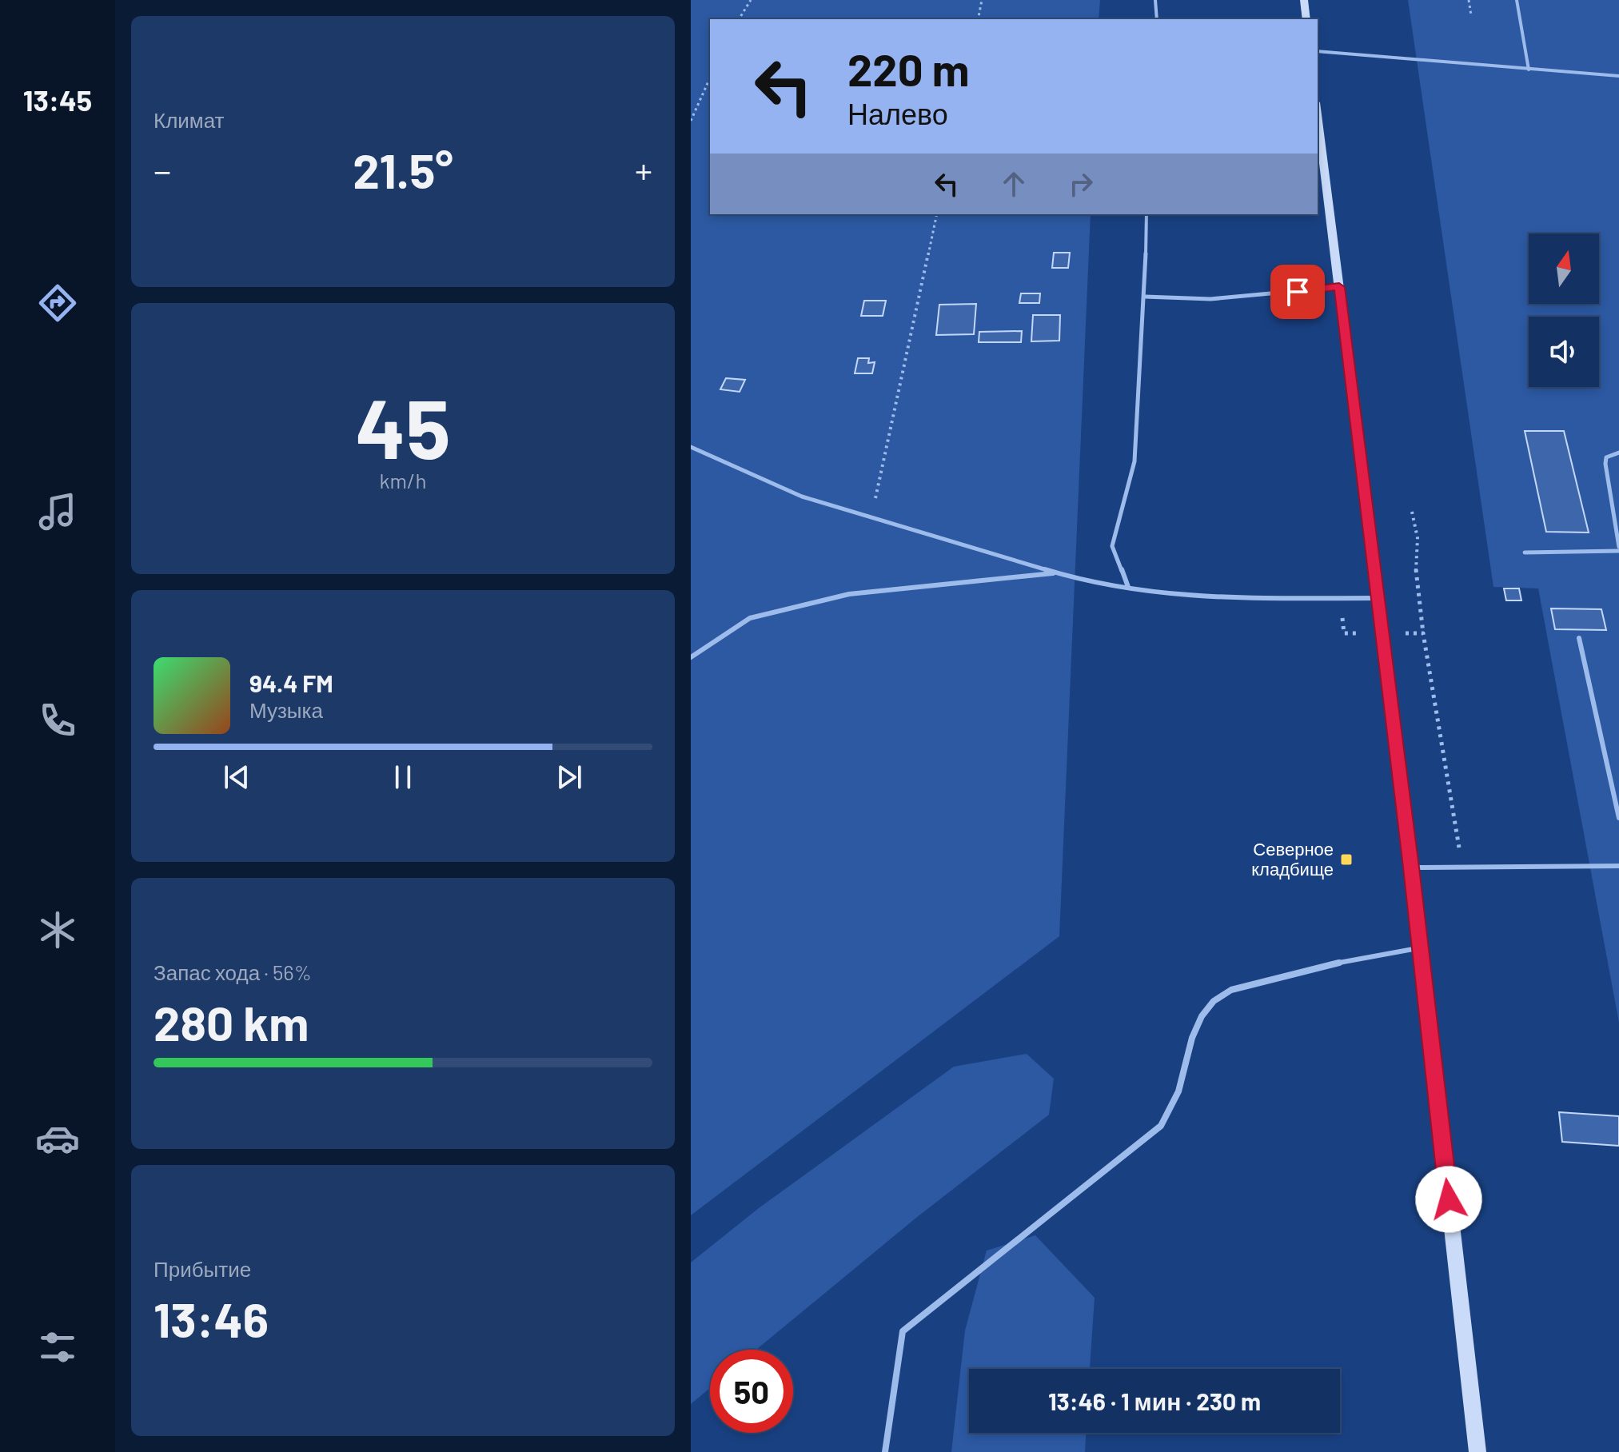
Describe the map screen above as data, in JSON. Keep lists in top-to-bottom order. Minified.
{"places":{"transit":["Северное кладбище"]},"north":"top","page":{"tabs":"13:45","tile":["Климат",["45","km/h"],["Запас хода · 56%","280 km"],["Прибытие","13:46"]],"turn":["220 m","Налево"],"heat":["−","21.5°","+"],"song":["94.4 FM","Музыка"],"limit":"50","trip":"13:46 · 1 мин · 230 m"}}
